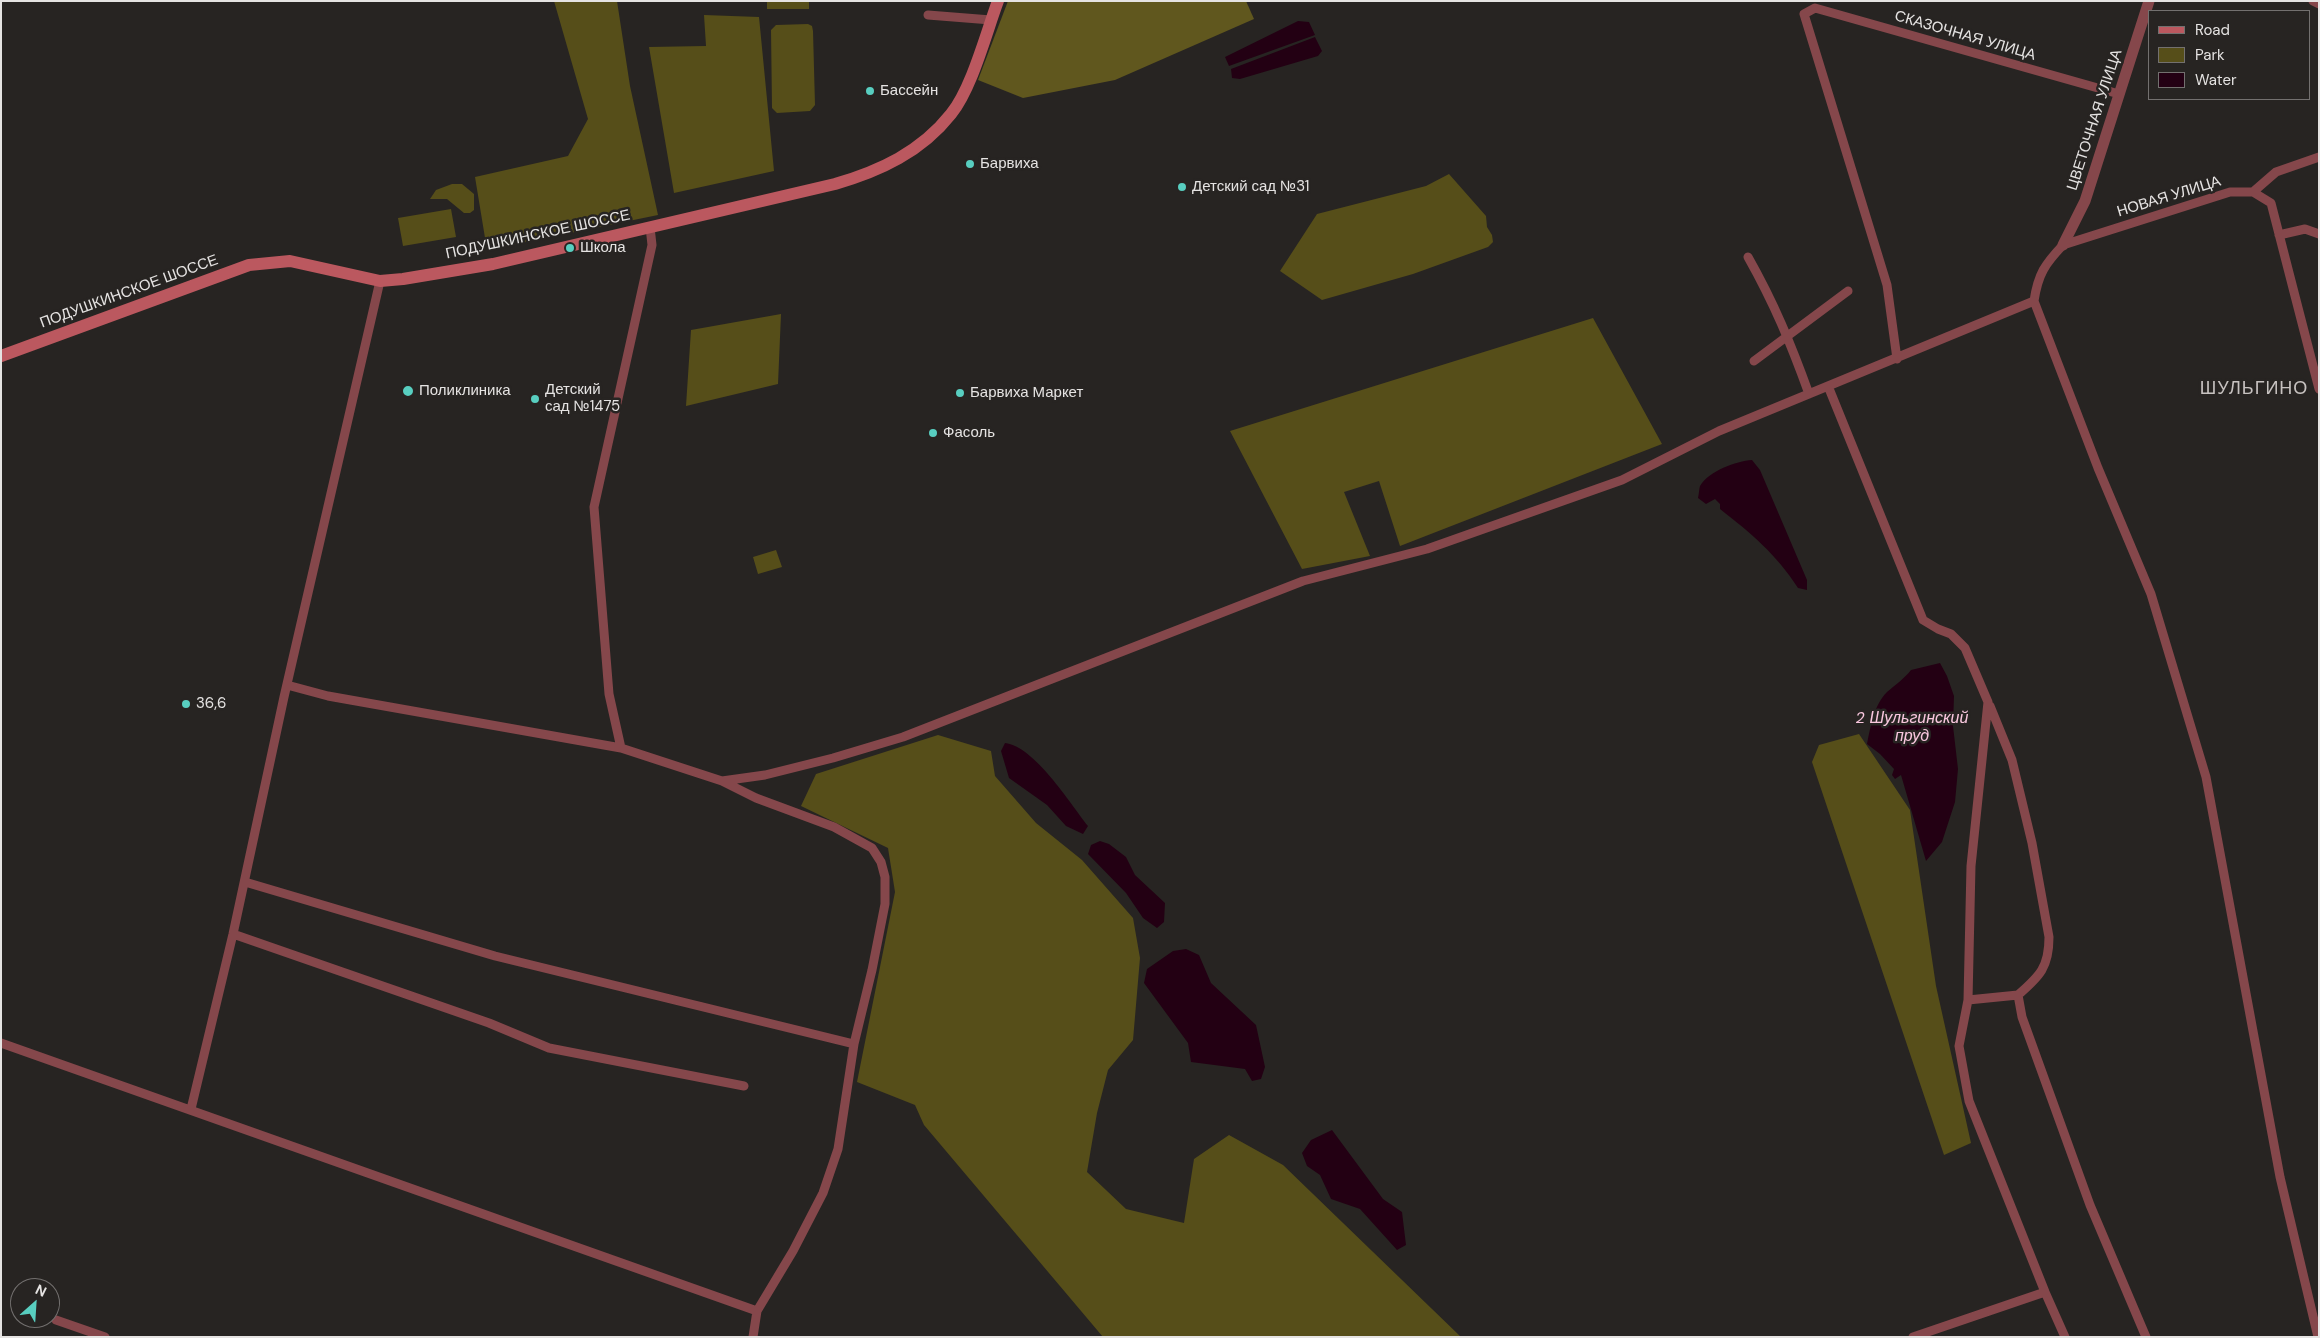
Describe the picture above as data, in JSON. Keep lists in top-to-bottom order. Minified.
{"streets":{"main road":["ПОДУШКИНСКОЕ ШОССЕ"],"street":["СКАЗОЧНАЯ УЛИЦА","ЦВЕТОЧНАЯ УЛИЦА","НОВАЯ УЛИЦА"]},"crossings":[["СКАЗОЧНАЯ УЛИЦА","ЦВЕТОЧНАЯ УЛИЦА"],["ЦВЕТОЧНАЯ УЛИЦА","НОВАЯ УЛИЦА"]],"districts":["ШУЛЬГИНО"],"water":["2 Шульгинский пруд"],"places":["Бассейн","Барвиха","Детский сад №31","Школа","Поликлиника","Барвиха Маркет","Детский сад №1475","Фасоль","36,6"],"legend":["Road","Park","Water"],"north":"top right"}
